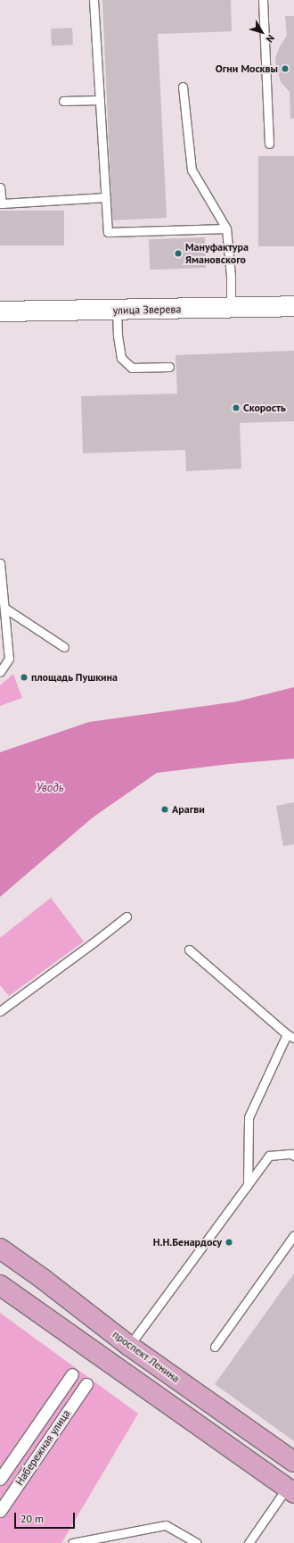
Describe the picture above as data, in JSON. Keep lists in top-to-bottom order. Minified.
{"streets":{"highway":["проспект Ленина"],"street":["улица Зверева","Набережная улица"]},"water":["Уводь"],"places":["Огни Москвы","Мануфактура Ямановского","Скорость","площадь Пушкина","Арагви","Н.Н.Бенардосу"],"scale_bar":"20 m","north":"bottom right"}
